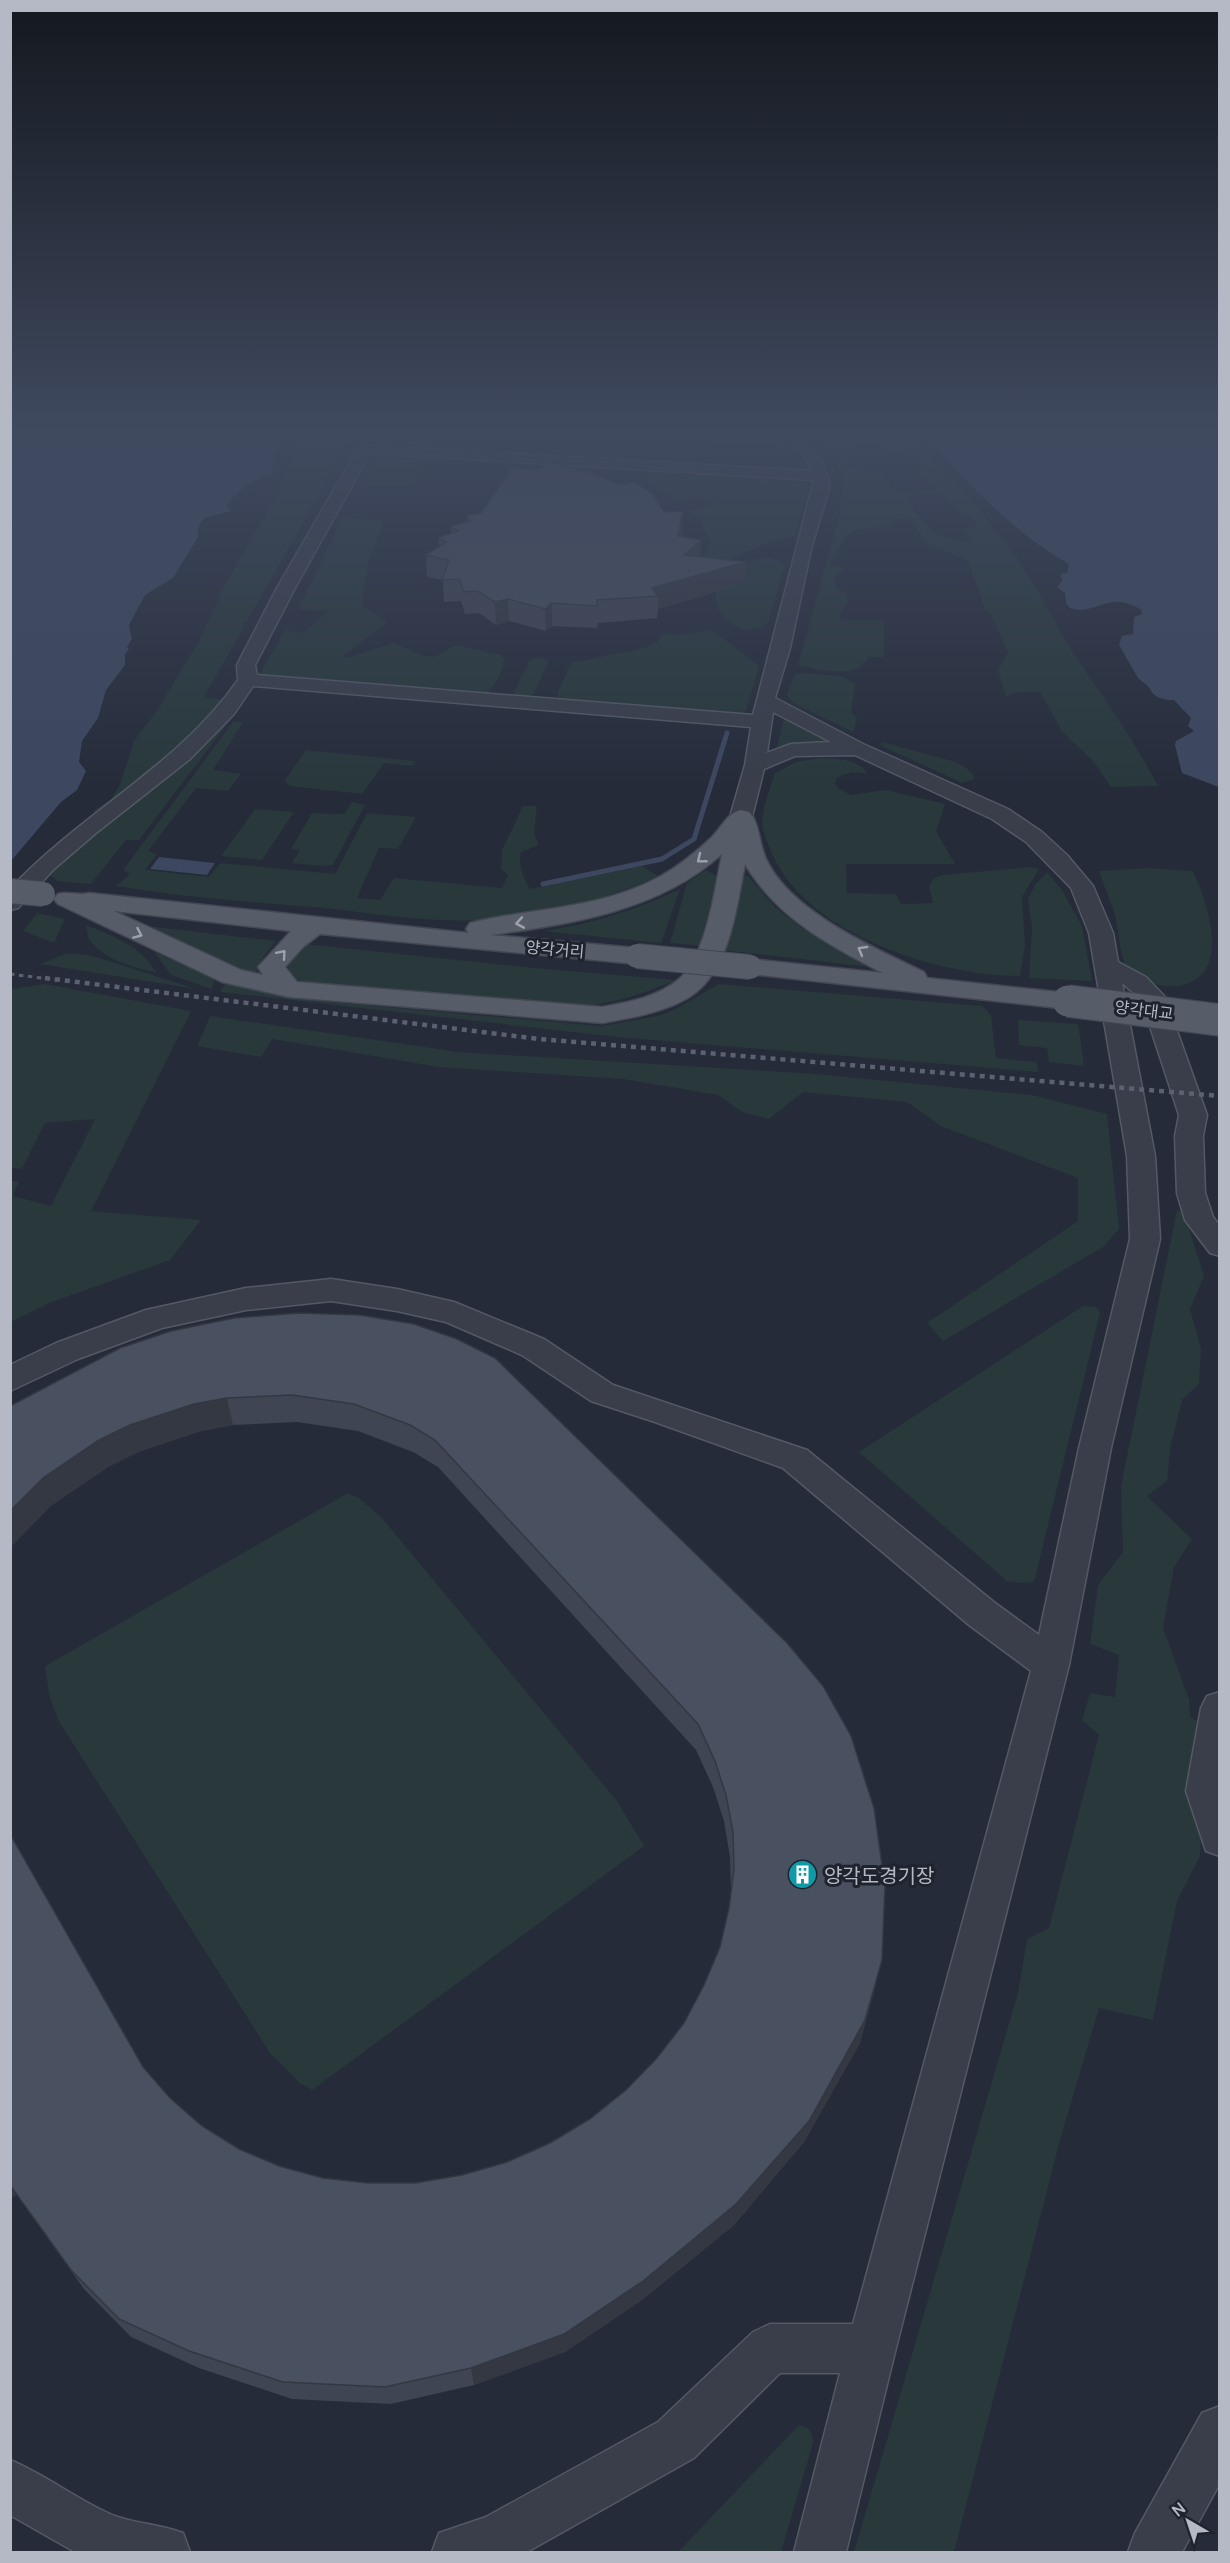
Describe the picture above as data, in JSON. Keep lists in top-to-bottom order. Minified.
{"streets":{"main road":["양각거리","양각대교"]},"crossings":[["양각거리","양각대교"]],"places":{"building":["양각도경기장"]},"north":"top left"}
